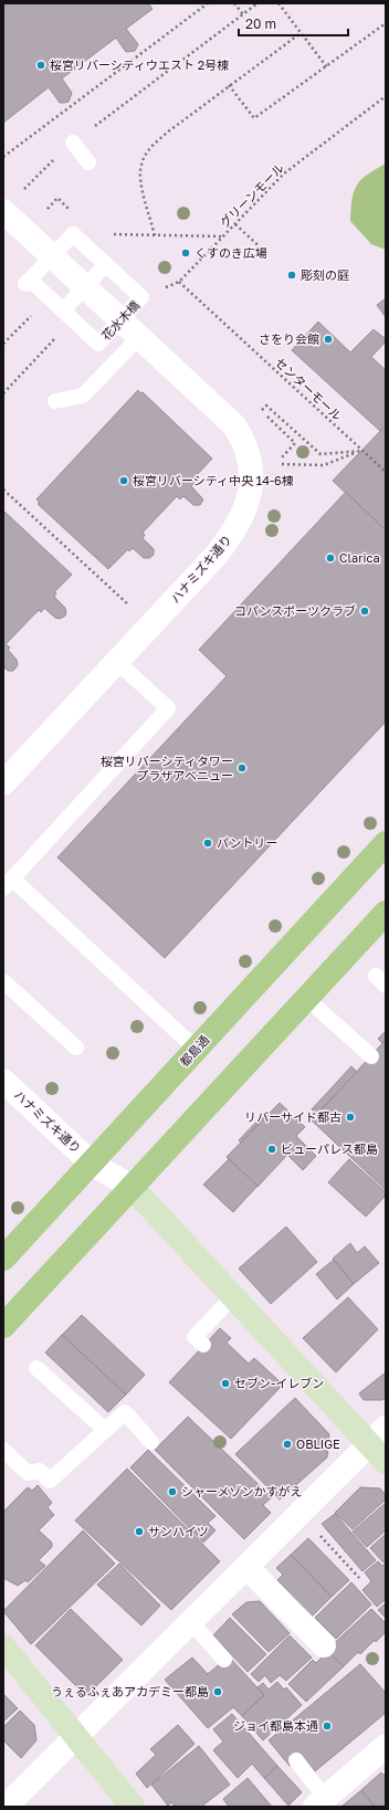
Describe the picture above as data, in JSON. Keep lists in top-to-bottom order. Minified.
{"streets":{"main road":["都島通"],"street":["ハナミズキ通り"],"lane":["花水木橋"],"path":["グリーンモール","センターモール"]},"crossings":[["グリーンモール","センターモール"],["ハナミズキ通り","都島通"]],"places":["桜宮リバーシティウエスト 2号棟","くすのき広場","彫刻の庭","さをり会館","桜宮リバーシティ中央 14-6棟","Clarica","コパンスポーツクラブ","桜宮リバーシティタワー プラザアベニュー","パントリー","リバーサイド都古","ビューパレス都島","セブン-イレブン","OBLIGE","シャーメゾンかすがえ","サンハイツ","うぇるふぇあアカデミー都島","ジョイ都島本通"],"scale_bar":"20 m"}
